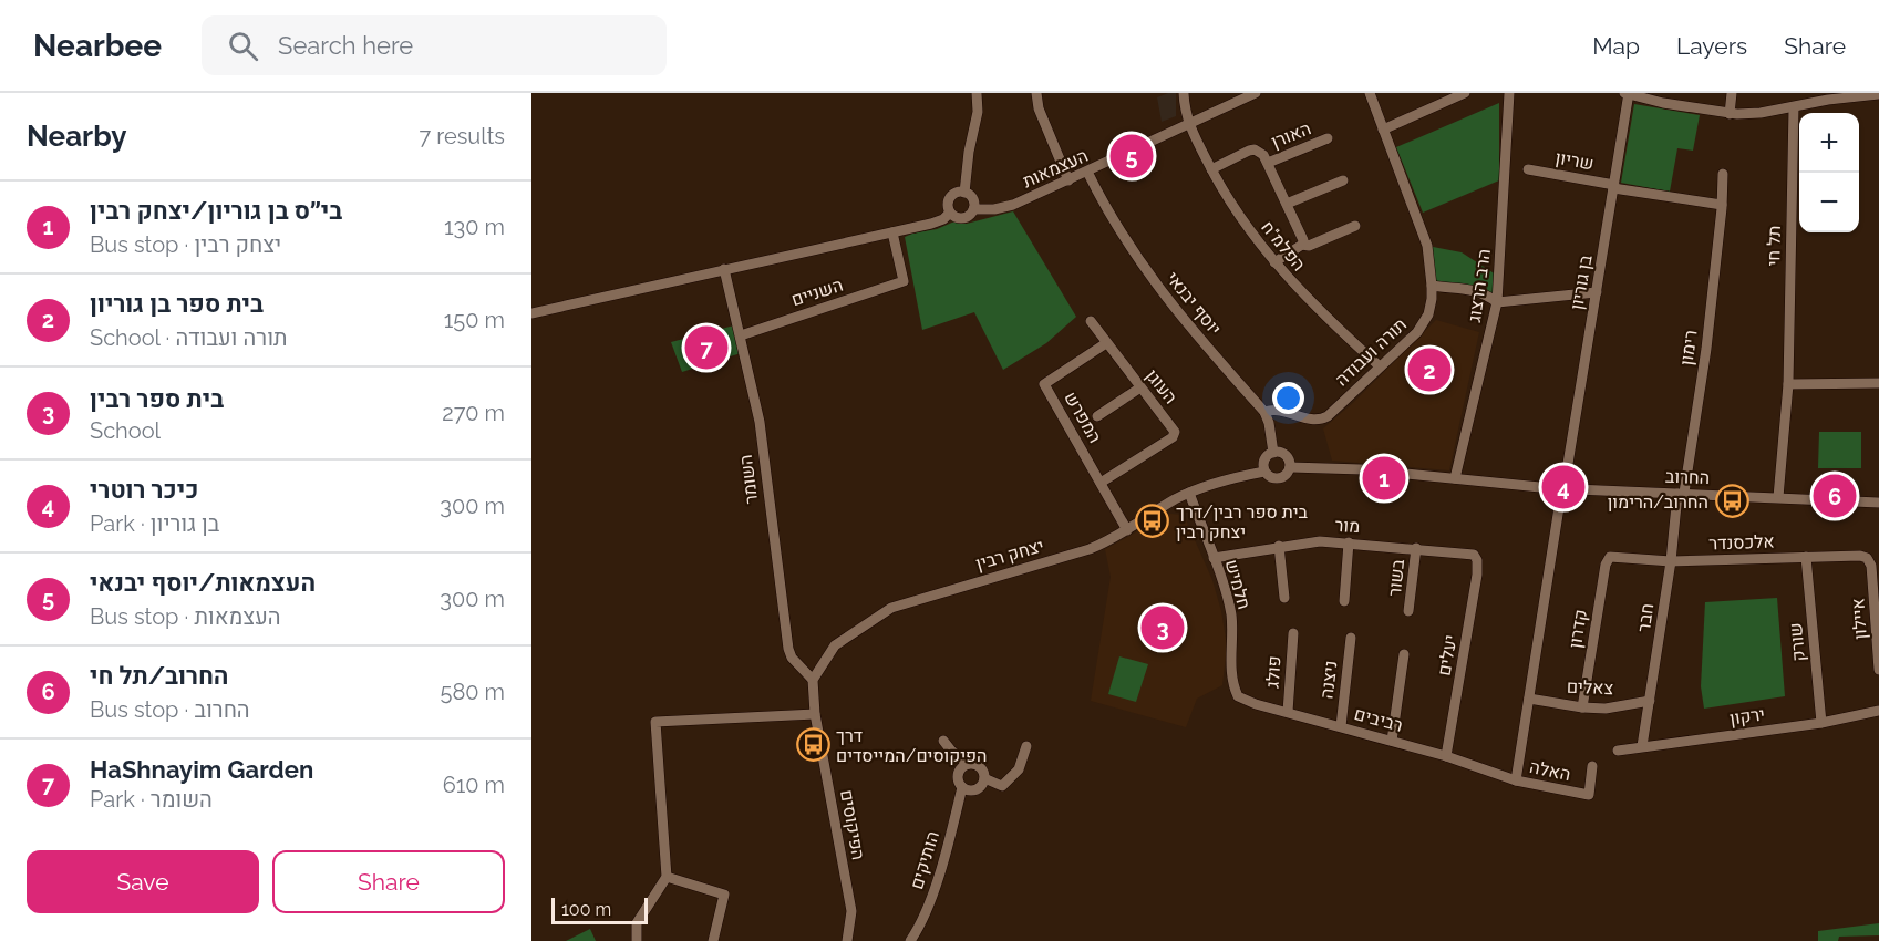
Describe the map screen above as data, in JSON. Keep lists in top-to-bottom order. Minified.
{"streets":{"street":["האורן","שריון","העצמאות","הפלמ\"ח","תל חי","בן גוריון","הרב הרצוג","השניים","יוסף יבנאי","רימון","תורה ועבודה","העוגן","המפרש","החרוב","השומר","מור","אלכסנדר","יצחק רבין","בשור","חלמיש","חבר","איילון","קדרון","שורק","יעלים","פולג","ניצנה","צאלים","ירקון","רביבים","האלה","הפיקוסים","הותיקים"]},"crossings":[["האורן","הפלמ\"ח"],["שריון","בן גוריון"],["העצמאות","הפלמ\"ח"],["העצמאות","יוסף יבנאי"],["הפלמ\"ח","תורה ועבודה"],["תל חי","החרוב"],["בן גוריון","החרוב"],["השניים","השומר"],["יוסף יבנאי","תורה ועבודה"],["יוסף יבנאי","יצחק רבין"],["רימון","החרוב"],["רימון","חבר"],["העוגן","המפרש"],["המפרש","יצחק רבין"],["החרוב","חבר"],["השומר","יצחק רבין"],["מור","בשור"],["מור","חלמיש"],["מור","יעלים"],["אלכסנדר","חבר"],["אלכסנדר","איילון"],["אלכסנדר","קדרון"],["אלכסנדר","שורק"],["יצחק רבין","חלמיש"],["חלמיש","רביבים"],["חבר","צאלים"],["חבר","ירקון"],["קדרון","צאלים"],["שורק","ירקון"],["יעלים","רביבים"],["פולג","רביבים"],["ניצנה","רביבים"],["רביבים","האלה"]],"places":{"bus stop":["החרוב/הרימון","בית ספר רבין/דרך יצחק רבין","דרך הפיקוסים/המייסדים"]},"scale_bar":"100 m","page":{"header":"Nearbee","search":"Search here","nav":["Map","Layers","Share"],"heading":["Nearby","7 results"],"map_buttons":["+","−"],"pins":["5","7","2","1","4","6","3"],"list":[{"mark":"1","name":"בי״ס בן גוריון/יצחק רבין","note":"Bus stop · יצחק רבין","value":"130 m"},{"mark":"2","name":"בית ספר בן גוריון","note":"School · תורה ועבודה","value":"150 m"},{"mark":"3","name":"בית ספר רבין","note":"School","value":"270 m"},{"mark":"4","name":"כיכר רוטרי","note":"Park · בן גוריון","value":"300 m"},{"mark":"5","name":"העצמאות/יוסף יבנאי","note":"Bus stop · העצמאות","value":"300 m"},{"mark":"6","name":"החרוב/תל חי","note":"Bus stop · החרוב","value":"580 m"},{"mark":"7","name":"HaShnayim Garden","note":"Park · השומר","value":"610 m"}],"buttons":["Save","Share"],"scale":"100 m"}}
